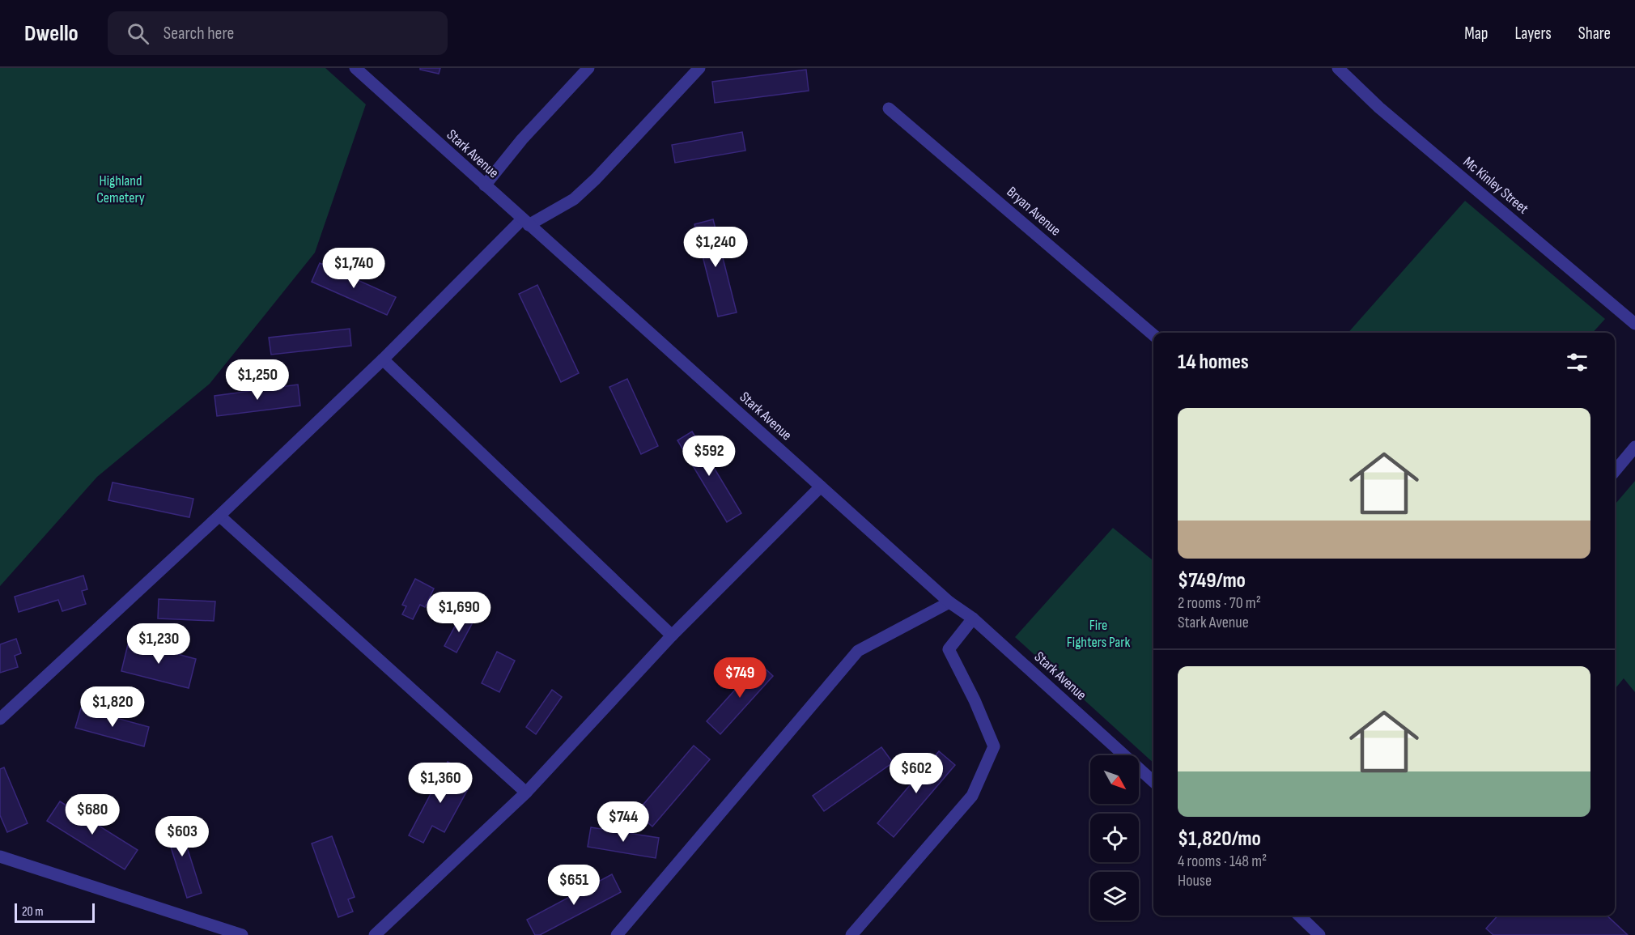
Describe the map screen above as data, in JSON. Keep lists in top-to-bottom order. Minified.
{"streets":{"street":["Stark Avenue","Mc Kinley Street","Bryan Avenue"]},"parks":["Highland Cemetery","Fire Fighters Park"],"scale_bar":"20 m","north":"bottom right","page":{"header":"Dwello","search":"Search here","nav":["Map","Layers","Share"],"price":["$1,240","$1,740","$1,250","$592","$1,690","$1,230","$749","$1,820","$602","$1,360","$680","$744","$603","$651"],"heading":"14 homes","list":[{"name":"$749/mo","note":"2 rooms · 70 m² · Stark Avenue"},{"name":"$1,820/mo","note":"4 rooms · 148 m² · House"}],"scale":"20 m"}}
